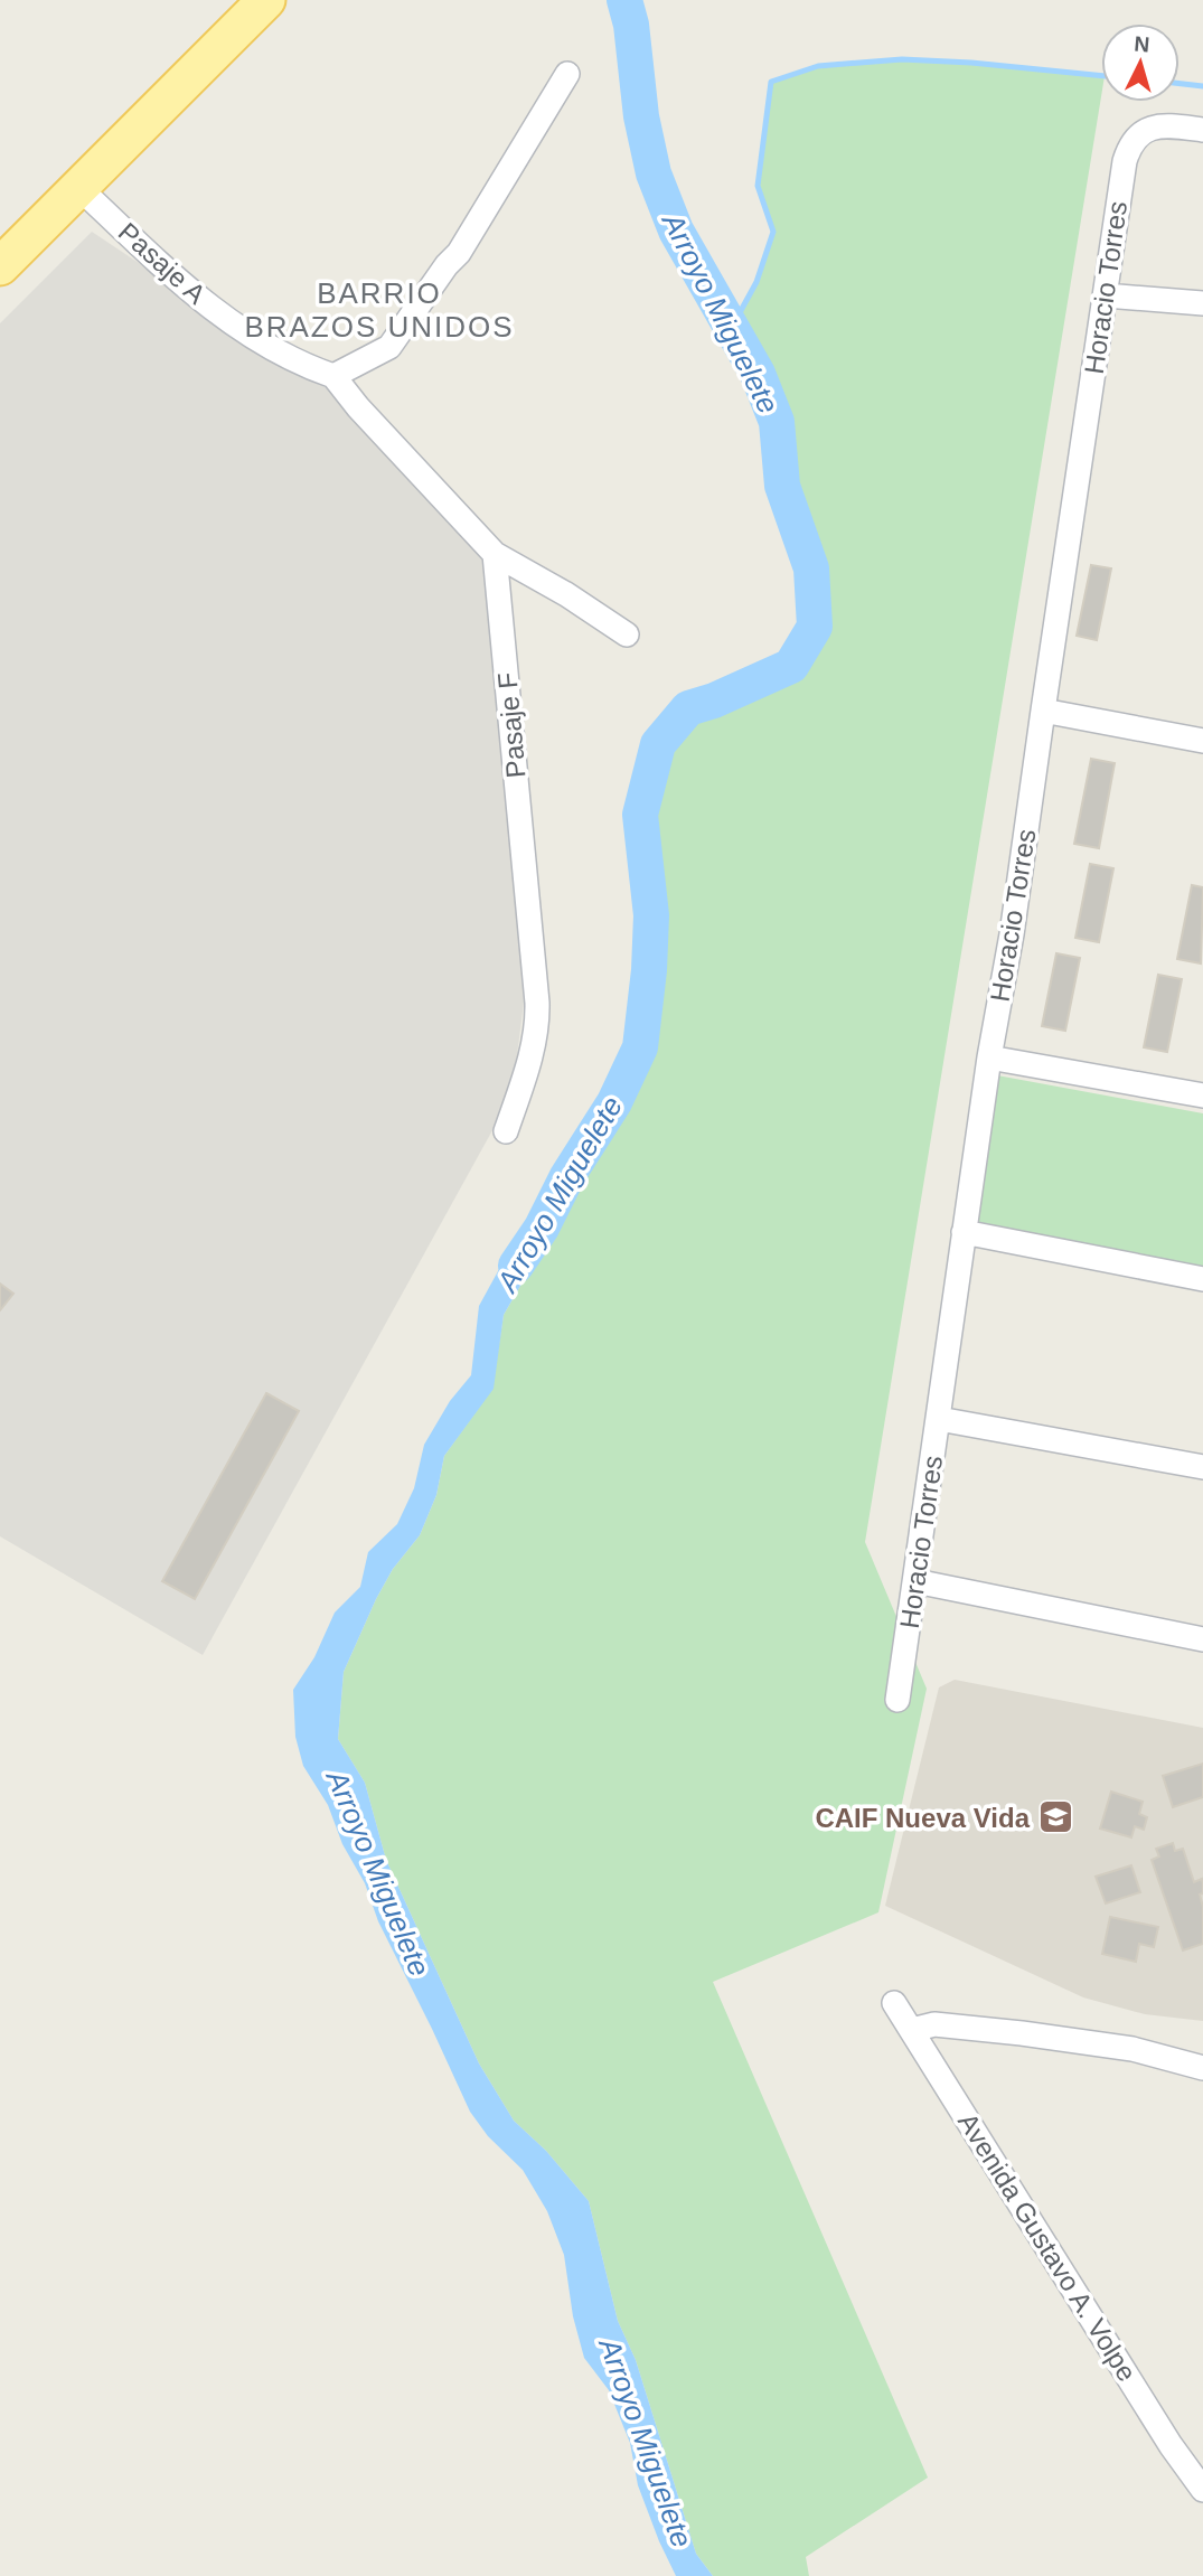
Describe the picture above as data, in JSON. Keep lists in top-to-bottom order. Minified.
{"streets":{"street":["Pasaje A","Horacio Torres","Pasaje F","Avenida Gustavo A. Volpe"]},"districts":["BARRIO BRAZOS UNIDOS"],"water":["Arroyo Miguelete"],"places":{"school or university":["CAIF Nueva Vida"]},"north":"top"}
